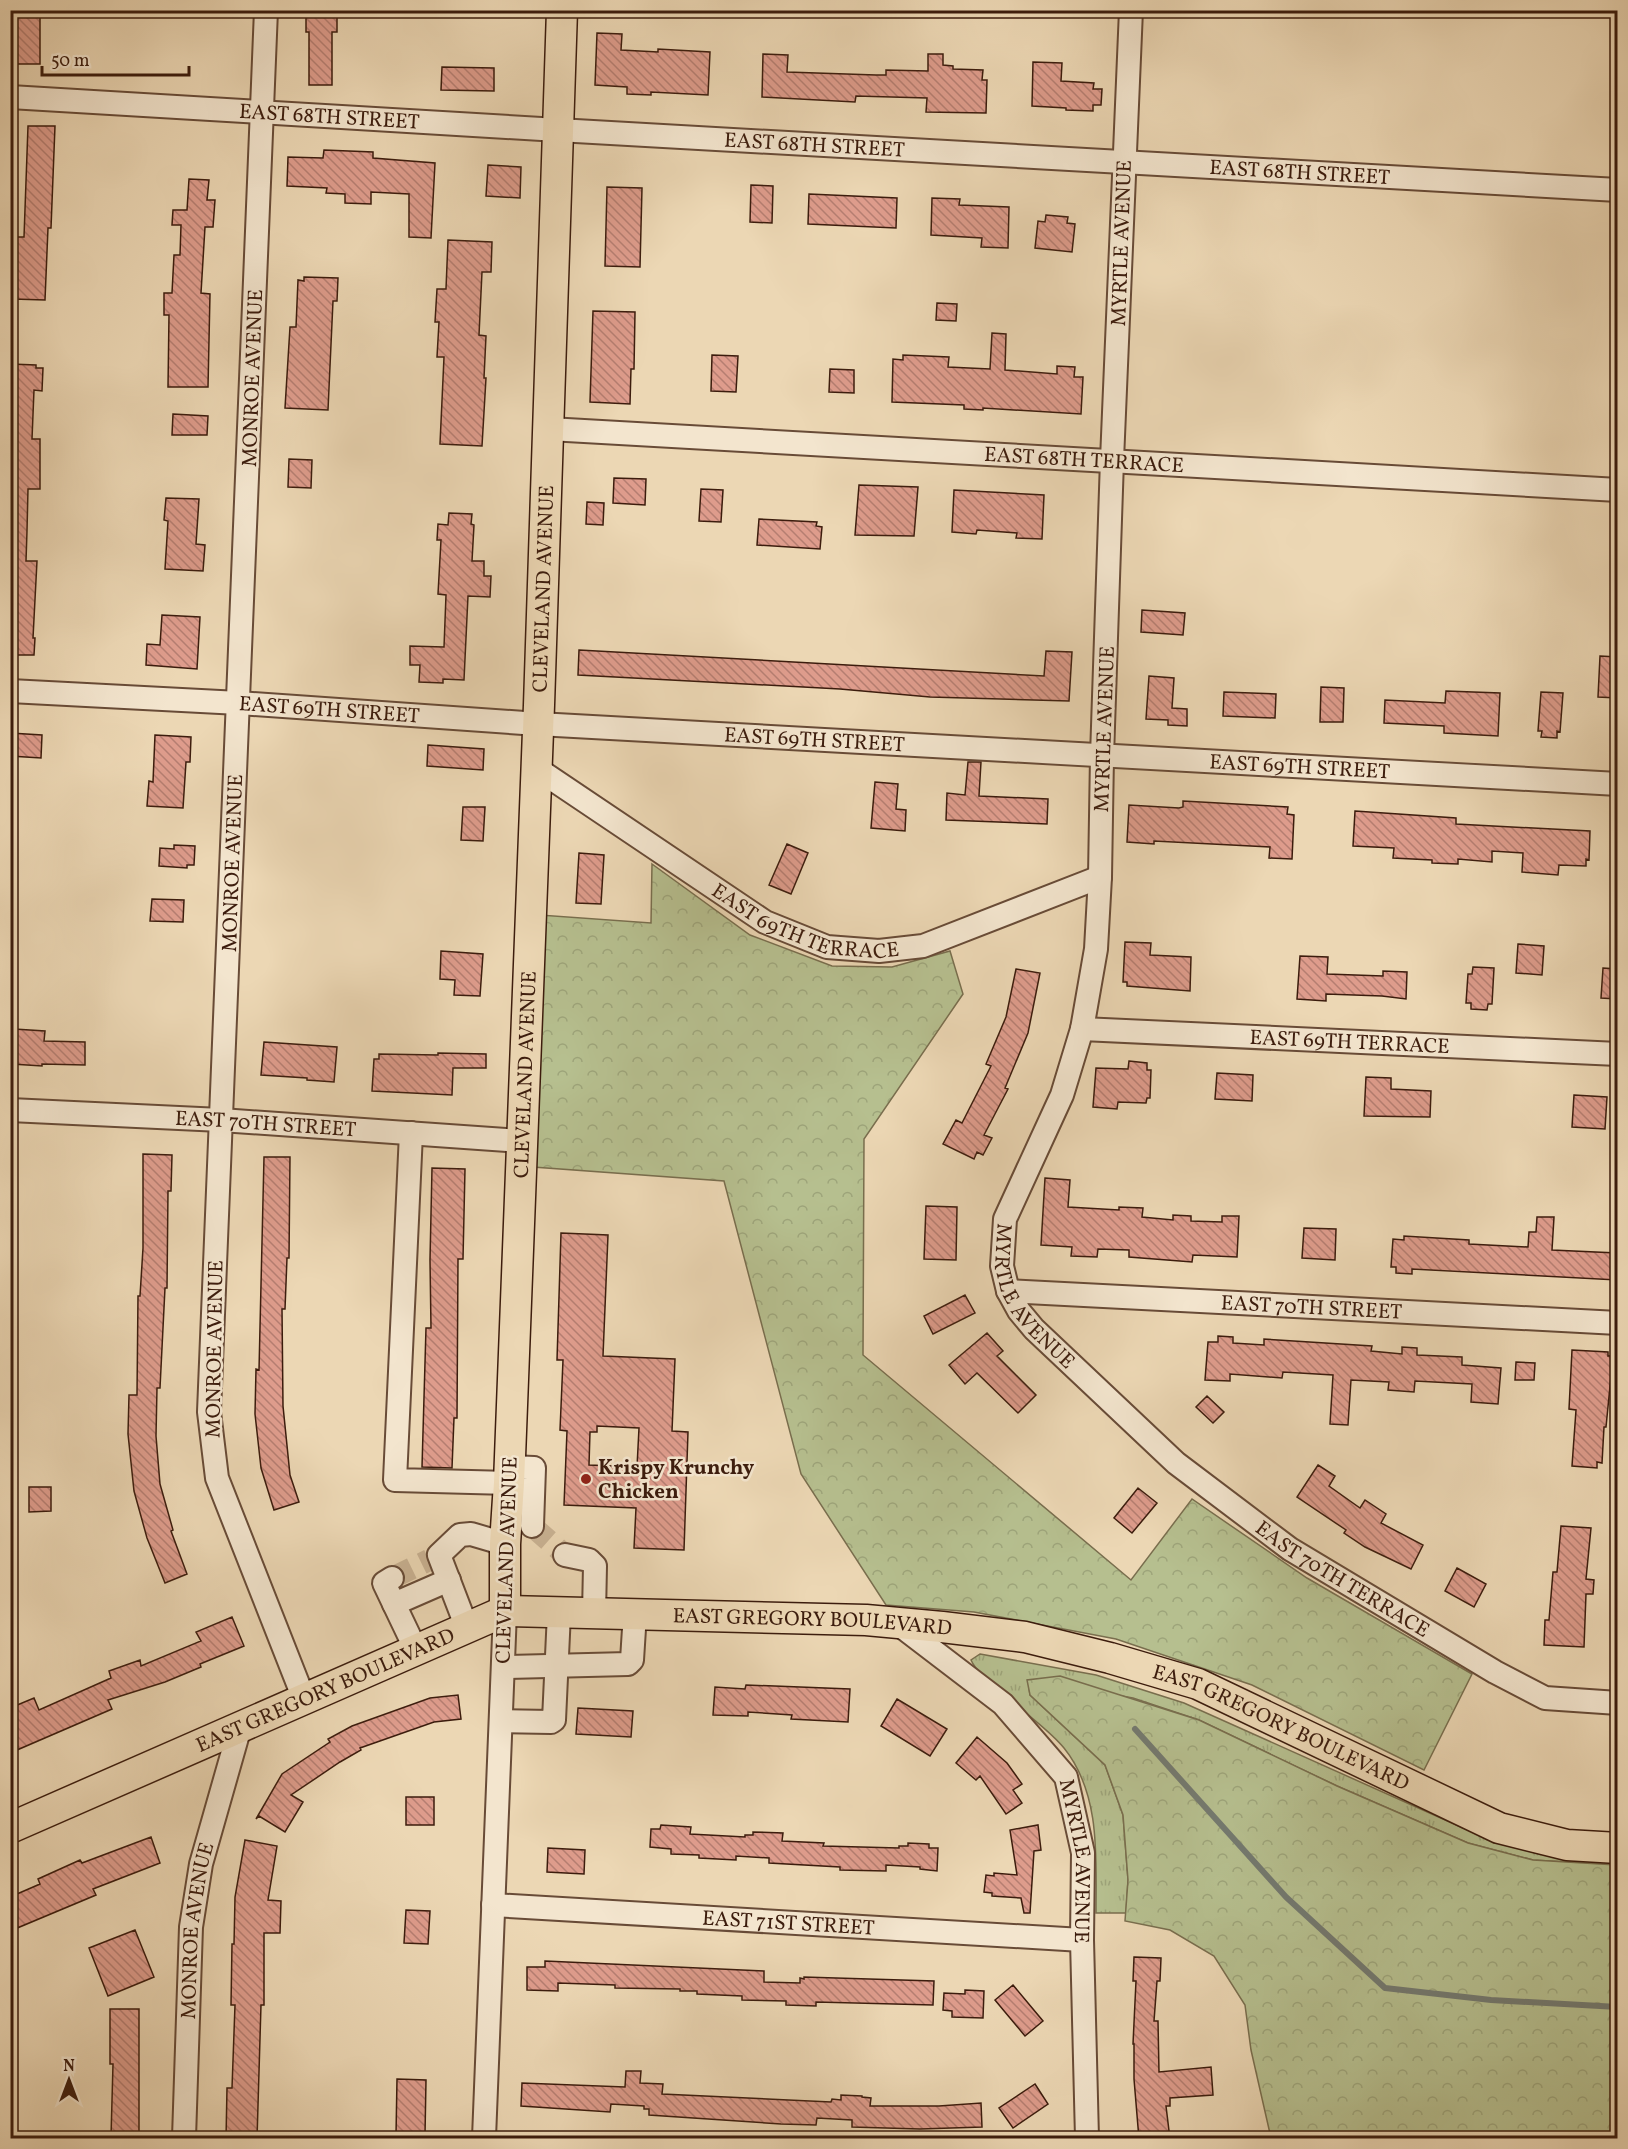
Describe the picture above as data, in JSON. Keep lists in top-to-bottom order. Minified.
{"streets":{"main road":["CLEVELAND AVENUE","EAST GREGORY BOULEVARD"],"street":["EAST 68TH STREET","MYRTLE AVENUE","MONROE AVENUE","EAST 68TH TERRACE","EAST 69TH STREET","EAST 69TH TERRACE","EAST 70TH STREET","EAST 70TH TERRACE","EAST 71ST STREET"]},"crossings":[["EAST 68TH STREET","MYRTLE AVENUE"],["EAST 68TH STREET","MONROE AVENUE"],["EAST 68TH STREET","CLEVELAND AVENUE"],["MYRTLE AVENUE","EAST 68TH TERRACE"],["MYRTLE AVENUE","EAST 69TH STREET"],["MYRTLE AVENUE","EAST 69TH TERRACE"],["MYRTLE AVENUE","EAST 70TH STREET"],["MYRTLE AVENUE","EAST 70TH TERRACE"],["MYRTLE AVENUE","EAST GREGORY BOULEVARD"],["MYRTLE AVENUE","EAST 71ST STREET"],["MONROE AVENUE","EAST 69TH STREET"],["MONROE AVENUE","EAST 70TH STREET"],["MONROE AVENUE","EAST GREGORY BOULEVARD"],["EAST 68TH TERRACE","CLEVELAND AVENUE"],["CLEVELAND AVENUE","EAST 69TH STREET"],["CLEVELAND AVENUE","EAST 69TH TERRACE"],["CLEVELAND AVENUE","EAST 70TH STREET"],["CLEVELAND AVENUE","EAST GREGORY BOULEVARD"],["CLEVELAND AVENUE","EAST 71ST STREET"]],"places":["Krispy Krunchy Chicken"],"scale_bar":"50 m","north":"top"}
